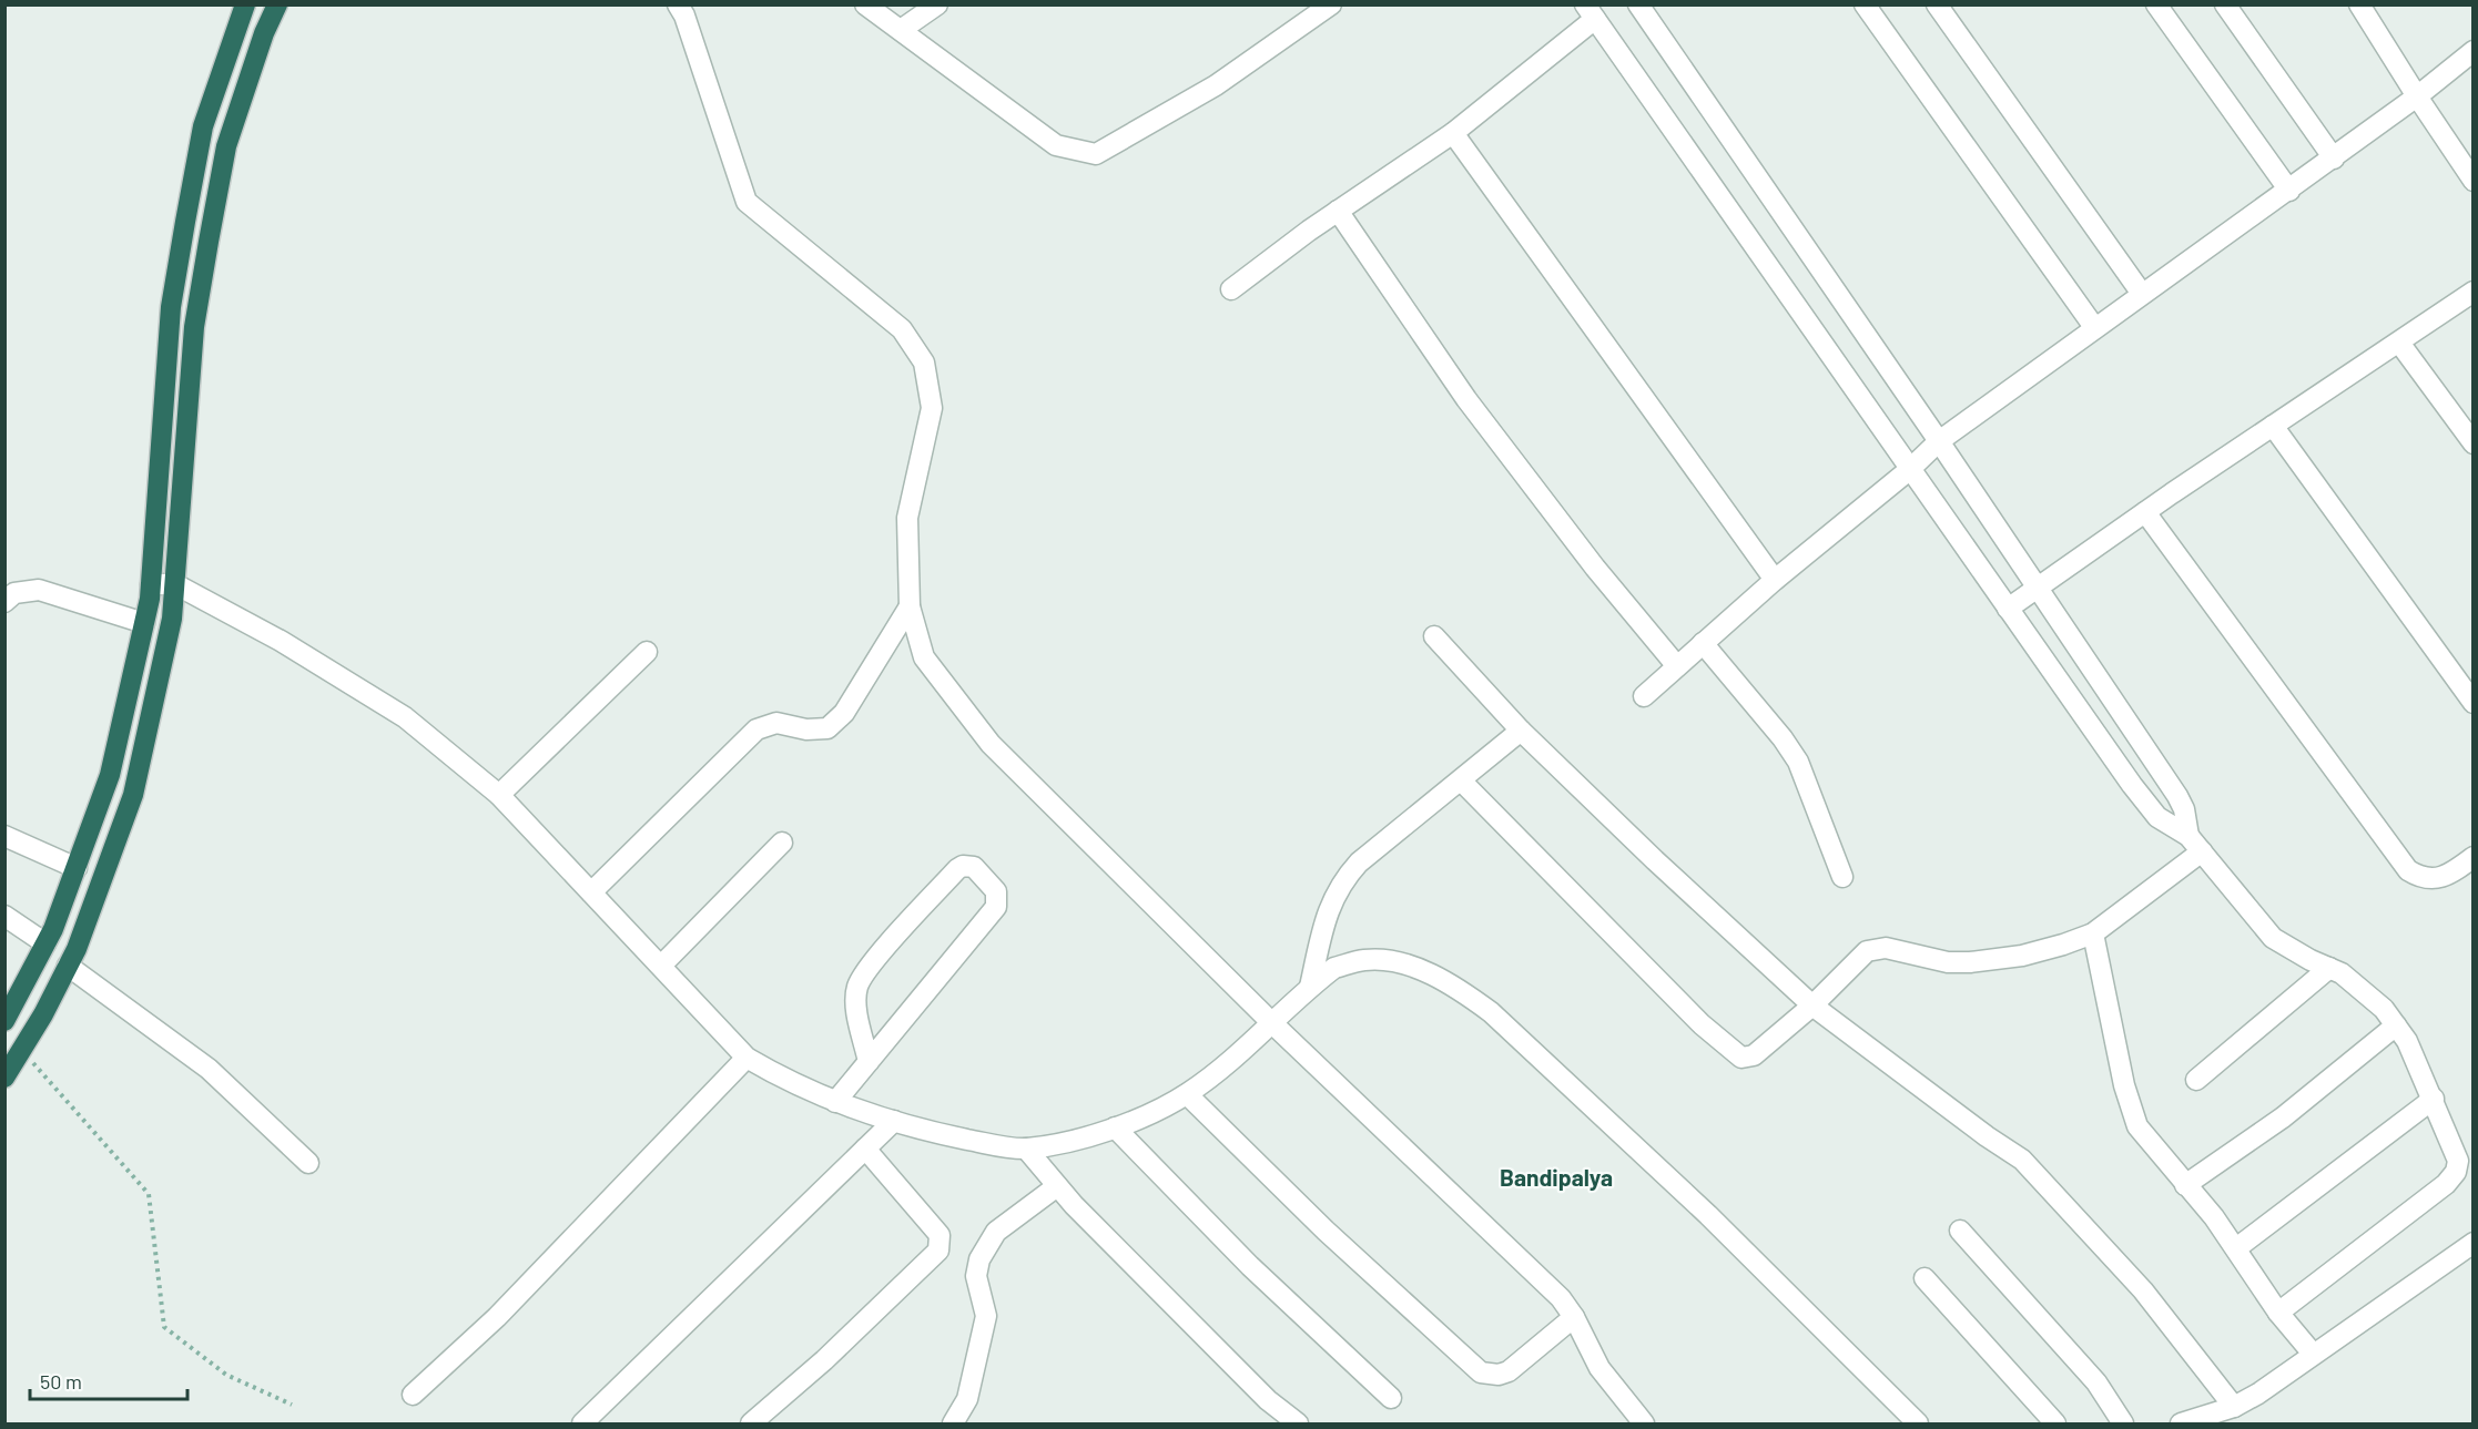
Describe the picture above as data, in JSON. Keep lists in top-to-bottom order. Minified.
{"districts":["Bandipalya"],"scale_bar":"50 m"}
